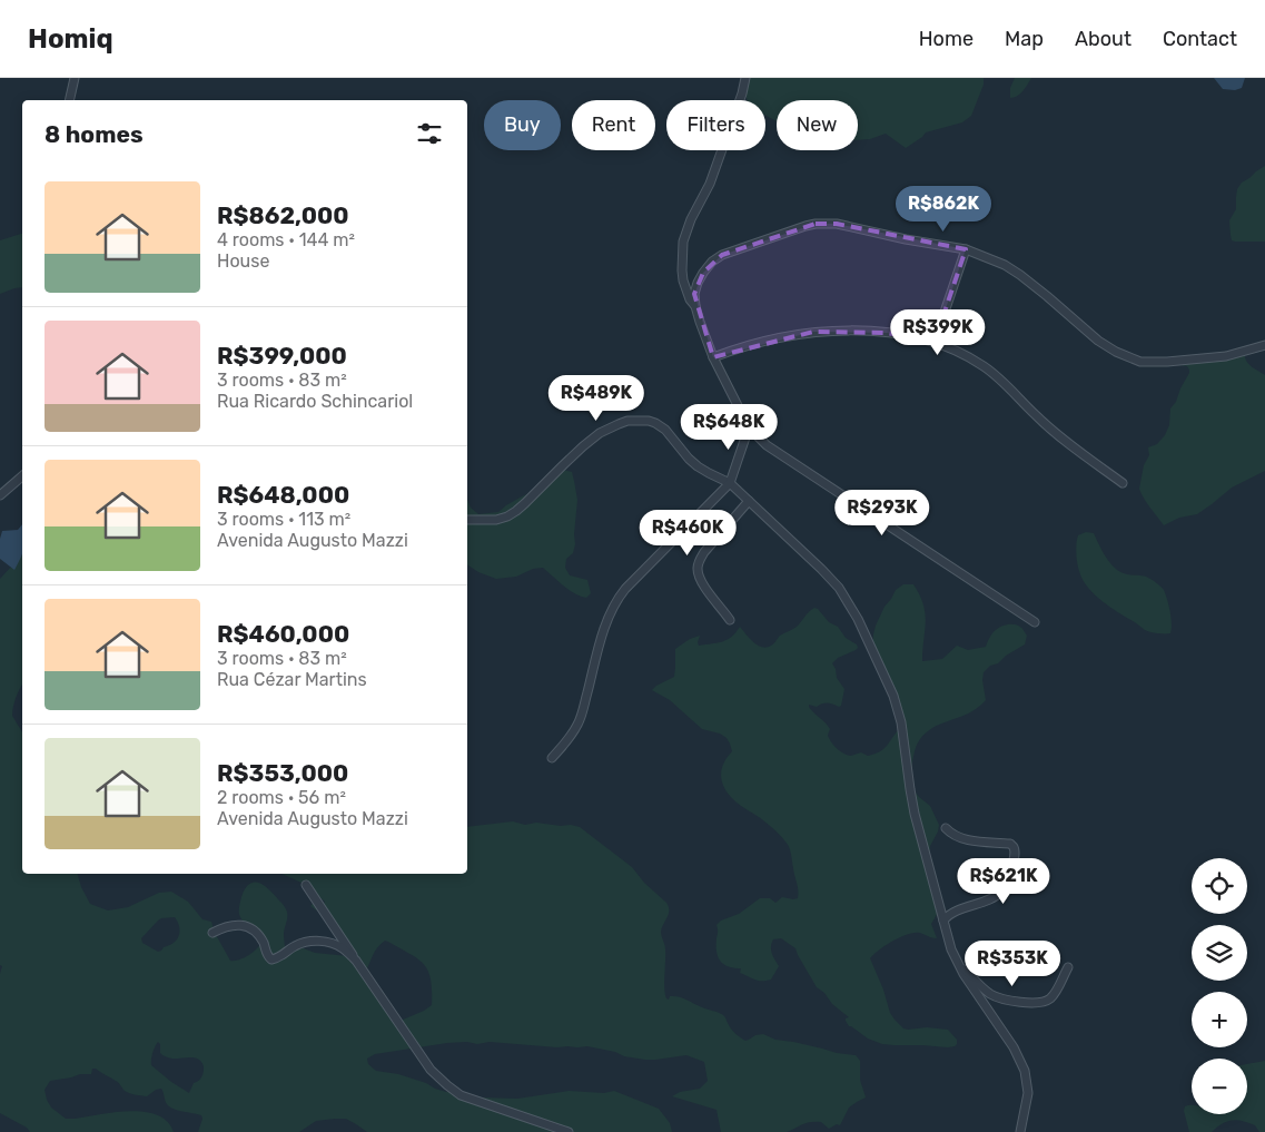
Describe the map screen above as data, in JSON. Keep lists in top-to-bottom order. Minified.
{"page":{"header":"Homiq","nav":["Home","Map","About","Contact"],"chip":["Buy","Rent","Filters","New"],"heading":"8 homes","list":[{"name":"R$862,000","note":"4 rooms · 144 m² · House"},{"name":"R$399,000","note":"3 rooms · 83 m² · Rua Ricardo Schincariol"},{"name":"R$648,000","note":"3 rooms · 113 m² · Avenida Augusto Mazzi"},{"name":"R$460,000","note":"3 rooms · 83 m² · Rua Cézar Martins"},{"name":"R$353,000","note":"2 rooms · 56 m² · Avenida Augusto Mazzi"}],"price":["R$862K","R$399K","R$489K","R$648K","R$293K","R$460K","R$621K","R$353K"],"map_buttons":["+","−"]}}
